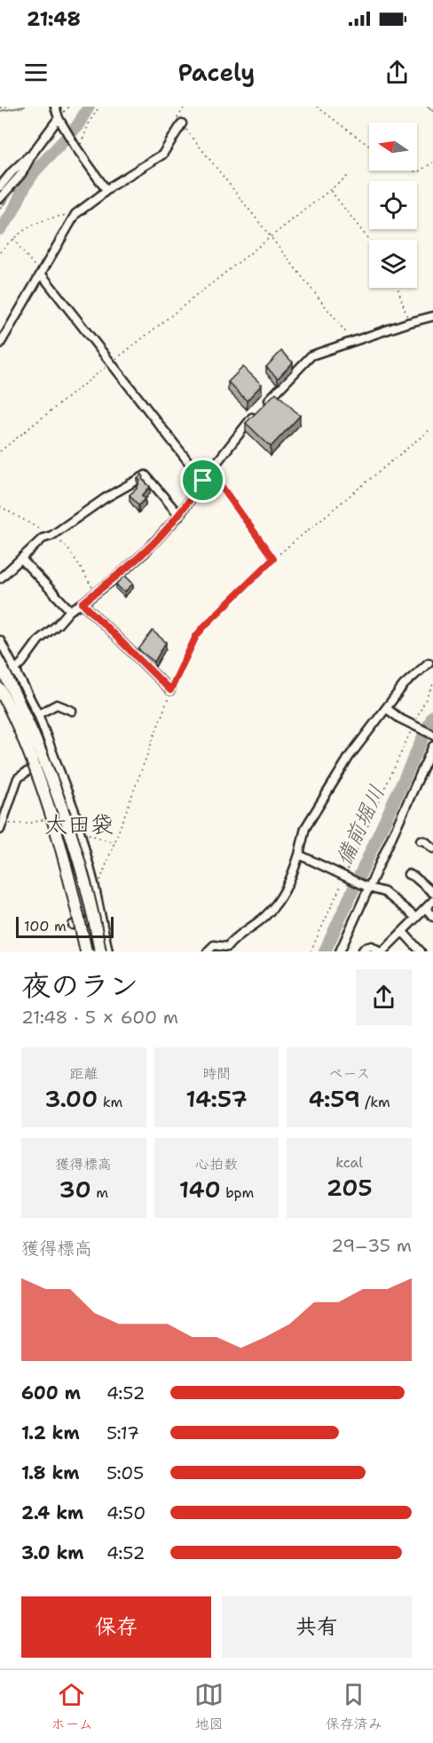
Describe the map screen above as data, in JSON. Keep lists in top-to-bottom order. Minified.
{"districts":["太田袋"],"water":["備前堀川"],"scale_bar":"100 m","north":"left","page":{"status":"21:48","header":"Pacely","scale":"100 m","heading":["夜のラン","21:48 · 5 × 600 m"],"stats":[["距離","3.00 km"],["時間","14:57"],["ペース","4:59 /km"],["獲得標高","30 m"],["心拍数","140 bpm"],["kcal","205"]],"chart":["獲得標高","29–35 m"],"list":[{"name":"600 m","note":"4:52"},{"name":"1.2 km","note":"5:17"},{"name":"1.8 km","note":"5:05"},{"name":"2.4 km","note":"4:50"},{"name":"3.0 km","note":"4:52"}],"buttons":["保存","共有"],"tabs":["ホーム","地図","保存済み"]}}
